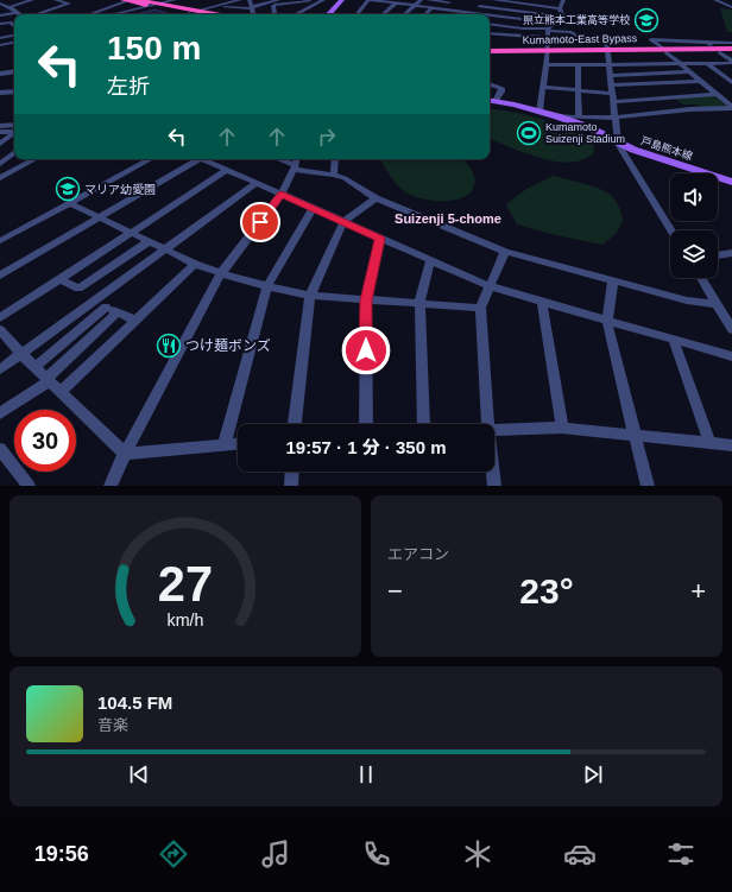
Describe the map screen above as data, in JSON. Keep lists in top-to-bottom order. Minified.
{"streets":{"highway":["Kumamoto-East Bypass"],"main road":["戸島熊本線"]},"districts":["Suizenji 5-chome"],"places":{"school or university":["県立熊本工業高等学校","マリア幼愛園"],"sports":["Kumamoto Suizenji Stadium"],"restaurant":["つけ麺ボンズ"]},"page":{"turn":["150 m","左折"],"limit":"30","trip":"19:57 · 1 分 · 350 m","tile":"エアコン","heat":["−","23°","+"],"song":["104.5 FM","音楽"],"tabs":"19:56","gauge":["27","km/h"]}}
